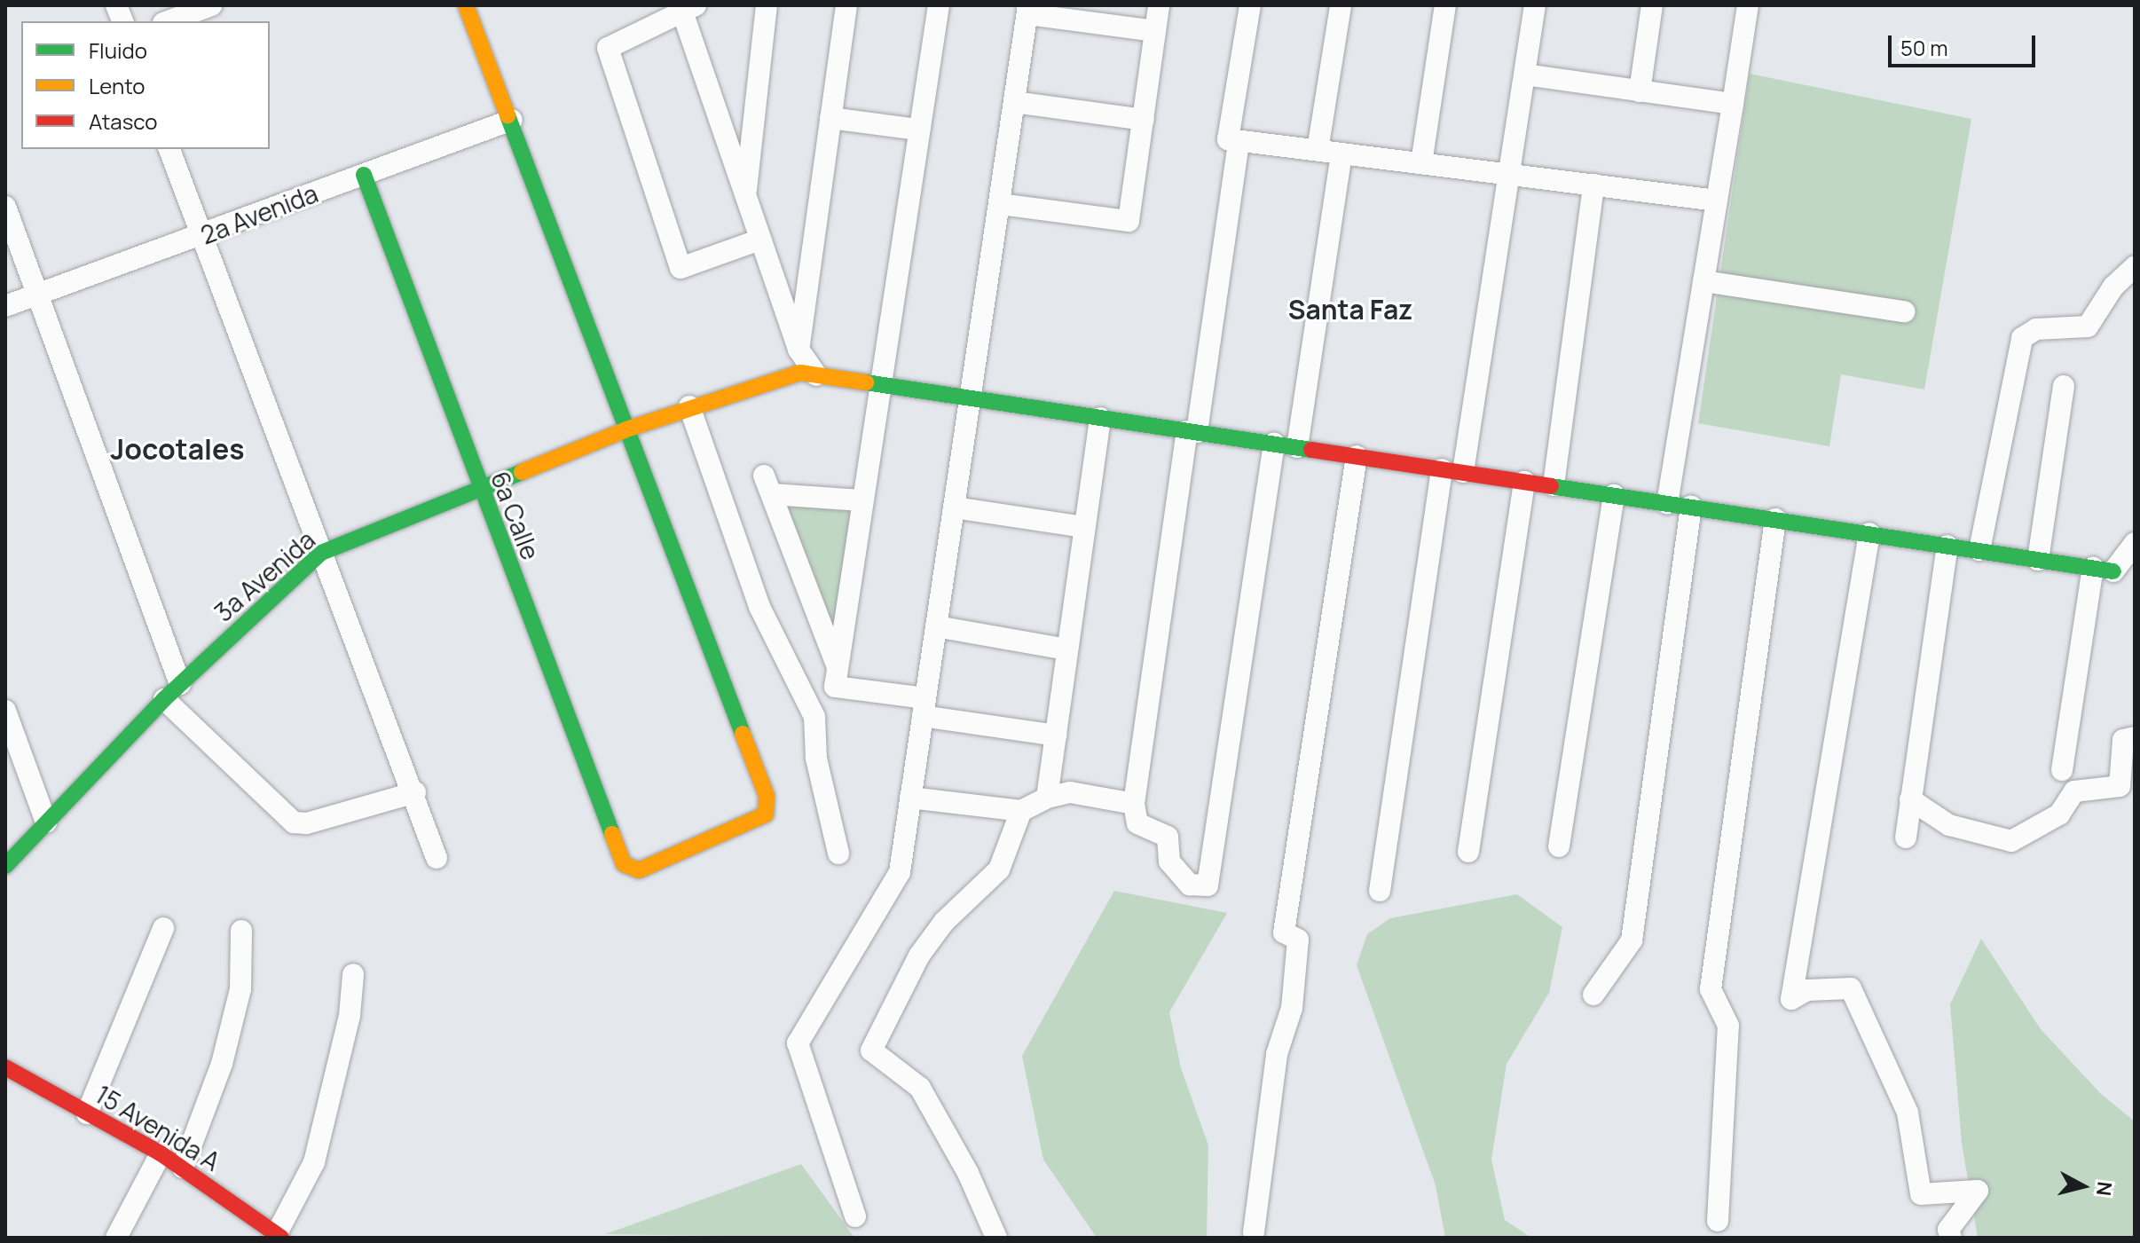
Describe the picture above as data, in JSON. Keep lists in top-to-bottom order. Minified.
{"streets":{"street":["2a Avenida","6a Calle","3a Avenida","15 Avenida A"]},"crossings":[["2a Avenida","6a Calle"],["6a Calle","3a Avenida"]],"districts":["Santa Faz","Jocotales"],"legend":["Fluido","Lento","Atasco"],"scale_bar":"50 m","north":"right"}
